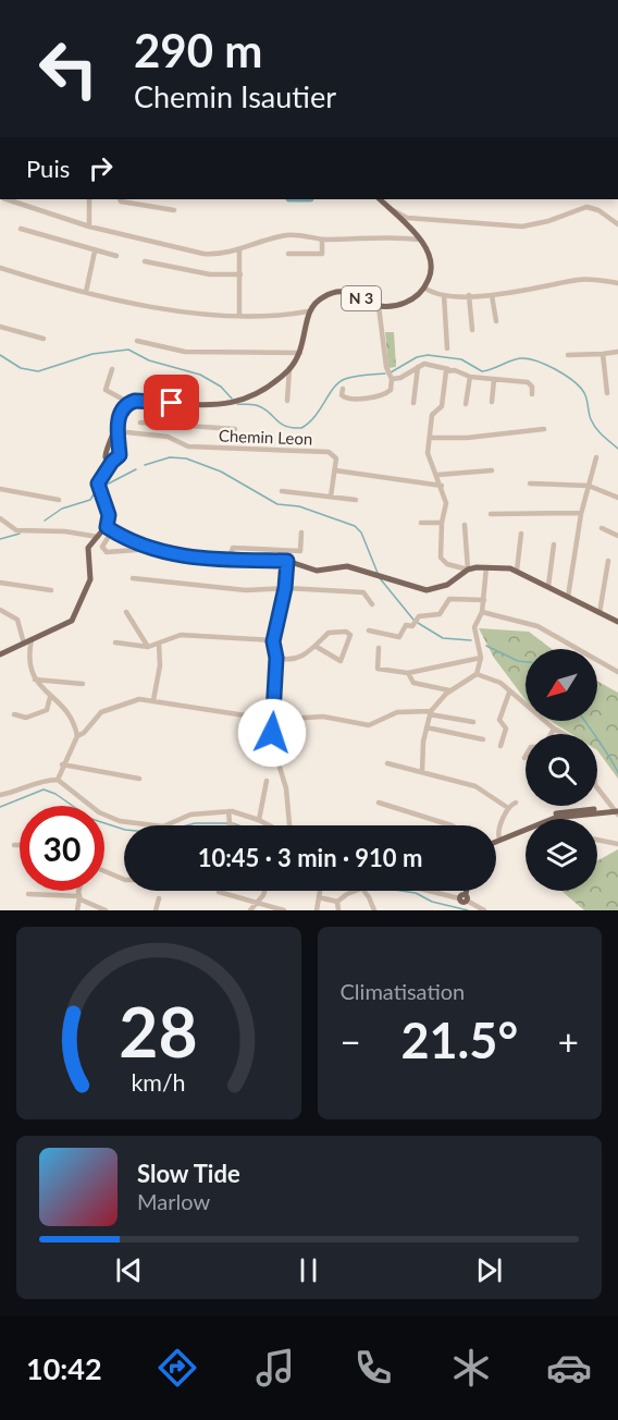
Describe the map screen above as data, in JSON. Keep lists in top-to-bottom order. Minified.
{"streets":{"main road":["N 3"],"street":["Chemin Leon"]},"north":"bottom left","page":{"turn":["290 m","Chemin Isautier"],"then":"Puis","limit":"30","trip":"10:45 · 3 min · 910 m","tile":"Climatisation","heat":["−","21.5°","+"],"song":["Slow Tide","Marlow"],"tabs":"10:42","gauge":["28","km/h"]}}
